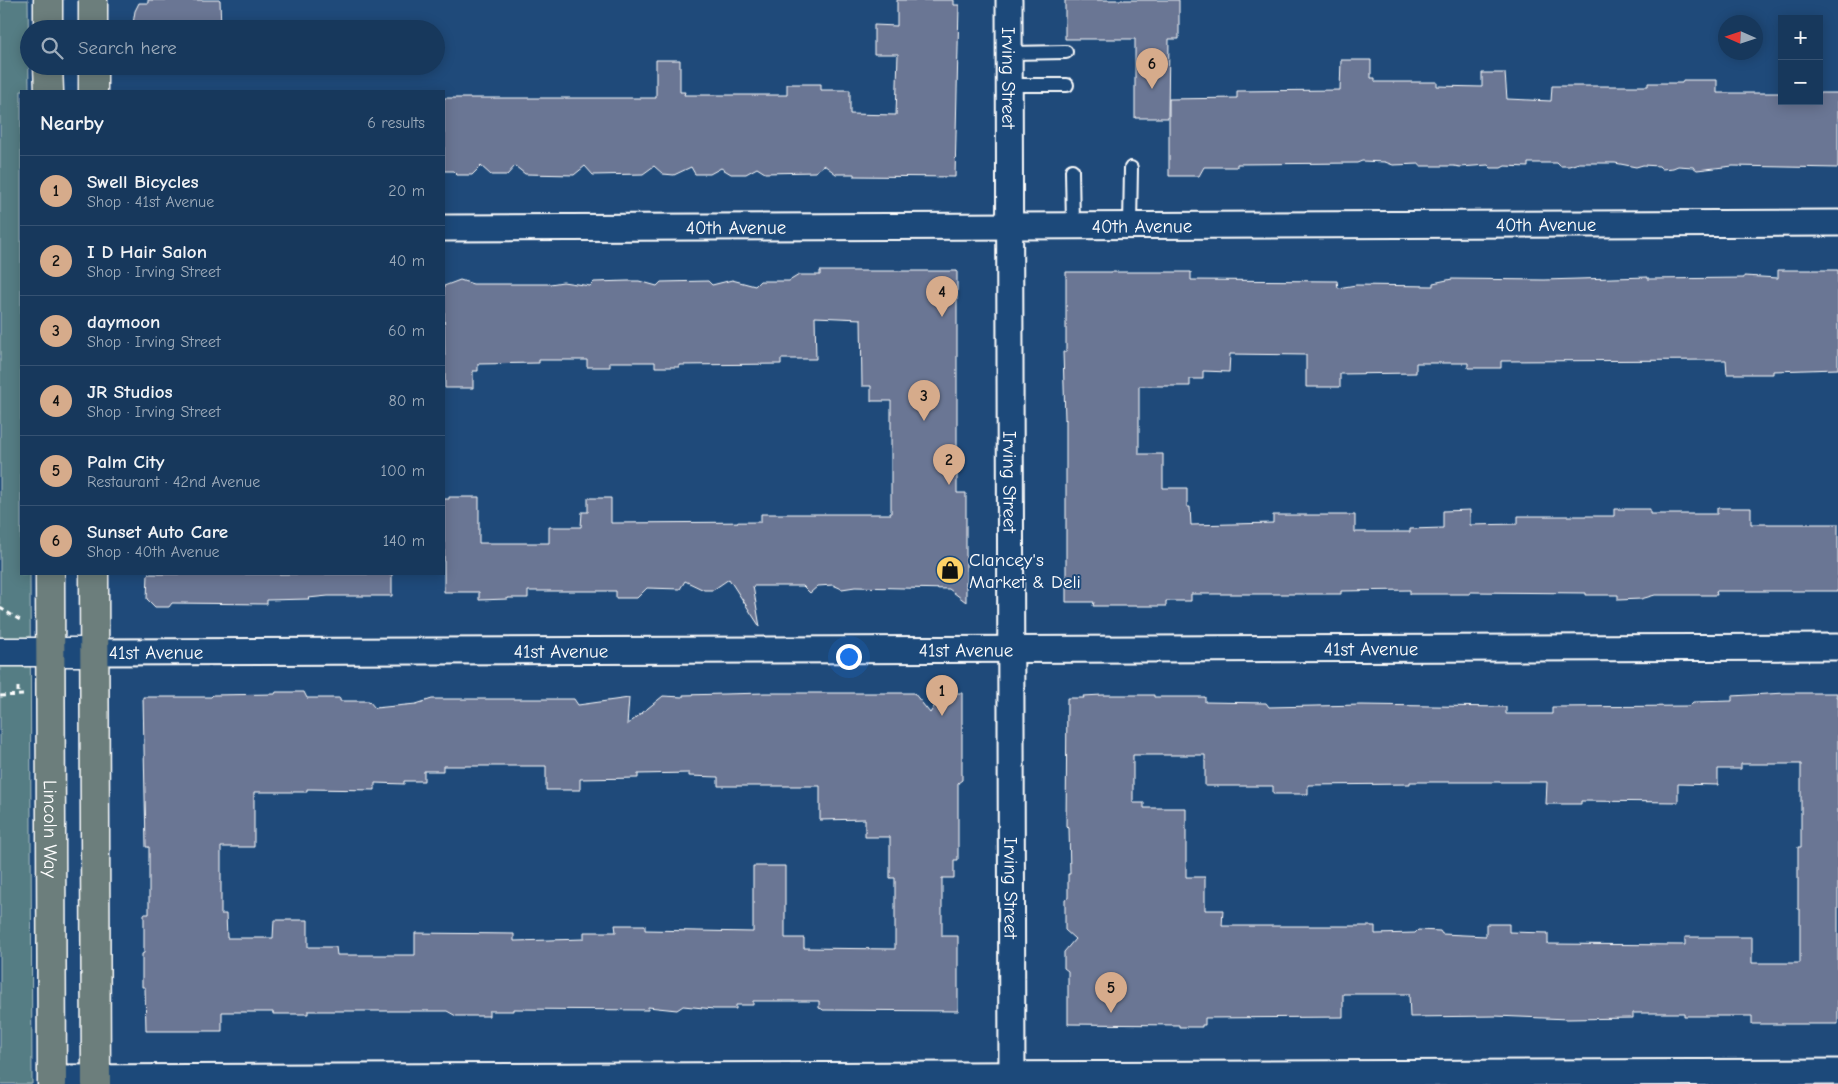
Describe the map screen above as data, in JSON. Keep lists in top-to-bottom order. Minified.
{"streets":{"main road":["Lincoln Way"],"street":["Irving Street","40th Avenue","41st Avenue"]},"crossings":[["Irving Street","40th Avenue"],["Irving Street","41st Avenue"]],"places":{"shop":["Clancey's Market & Deli"]},"north":"left","page":{"map_buttons":["+","−"],"search":"Search here","pins":["6","4","3","2","1","5"],"heading":["Nearby","6 results"],"list":[{"mark":"1","name":"Swell Bicycles","note":"Shop · 41st Avenue","value":"20 m"},{"mark":"2","name":"I D Hair Salon","note":"Shop · Irving Street","value":"40 m"},{"mark":"3","name":"daymoon","note":"Shop · Irving Street","value":"60 m"},{"mark":"4","name":"JR Studios","note":"Shop · Irving Street","value":"80 m"},{"mark":"5","name":"Palm City","note":"Restaurant · 42nd Avenue","value":"100 m"},{"mark":"6","name":"Sunset Auto Care","note":"Shop · 40th Avenue","value":"140 m"}]}}
